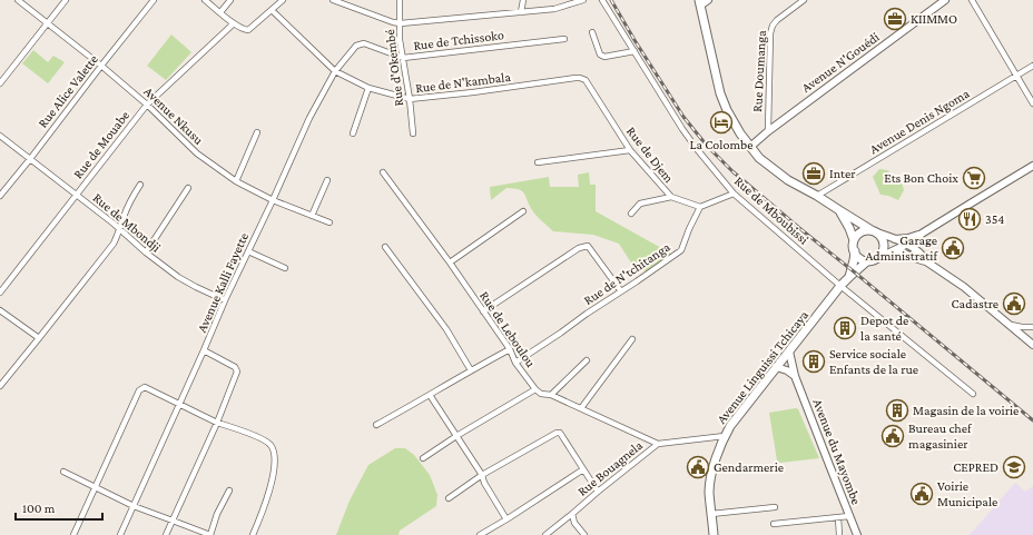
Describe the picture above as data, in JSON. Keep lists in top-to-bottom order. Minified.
{"streets":{"main road":["Avenue Linguissi Tchicaya"],"street":["Rue de Tchissoko","Avenue N'Gouédi","Rue d'Okembé","Rue Doumanga","Rue de N'kambala","Rue Alice Valette","Avenue Nkusu","Avenue Denis Ngoma","Rue de Mouabe","Rue de Djem","Rue de Mboubissi","Rue de Mbondji","Rue de N'tchitanga","Avenue Kalli Fayette","Rue de Leboulou","Avenue du Mayombe","Rue Bouagnela"]},"crossings":[["Rue de Tchissoko","Rue d'Okembé"],["Rue de Tchissoko","Avenue Kalli Fayette"],["Avenue N'Gouédi","Rue Doumanga"],["Rue d'Okembé","Rue de N'kambala"],["Rue de N'kambala","Rue de Djem"],["Rue de N'kambala","Avenue Kalli Fayette"],["Rue Alice Valette","Avenue Nkusu"],["Rue Alice Valette","Rue de Mbondji"],["Avenue Nkusu","Rue de Mouabe"],["Avenue Nkusu","Avenue Kalli Fayette"],["Rue de Mouabe","Rue de Mbondji"],["Rue de Djem","Rue de N'tchitanga"],["Rue de Mboubissi","Avenue Linguissi Tchicaya"],["Rue de Mbondji","Avenue Kalli Fayette"],["Rue de N'tchitanga","Rue de Leboulou"],["Avenue Linguissi Tchicaya","Avenue du Mayombe"],["Avenue Linguissi Tchicaya","Rue Bouagnela"]],"places":{"office":["KIIMMO","Inter"],"hotel":["La Colombe"],"supermarket":["Ets Bon Choix"],"restaurant":["354"],"public building":["Garage Administratif","Cadastre","Bureau chef magasinier","Gendarmerie","Voirie Municipale"],"building":["Depot de la santé","Service sociale Enfants de la rue","Magasin de la voirie"],"school or university":["CEPRED"]},"scale_bar":"100 m"}
